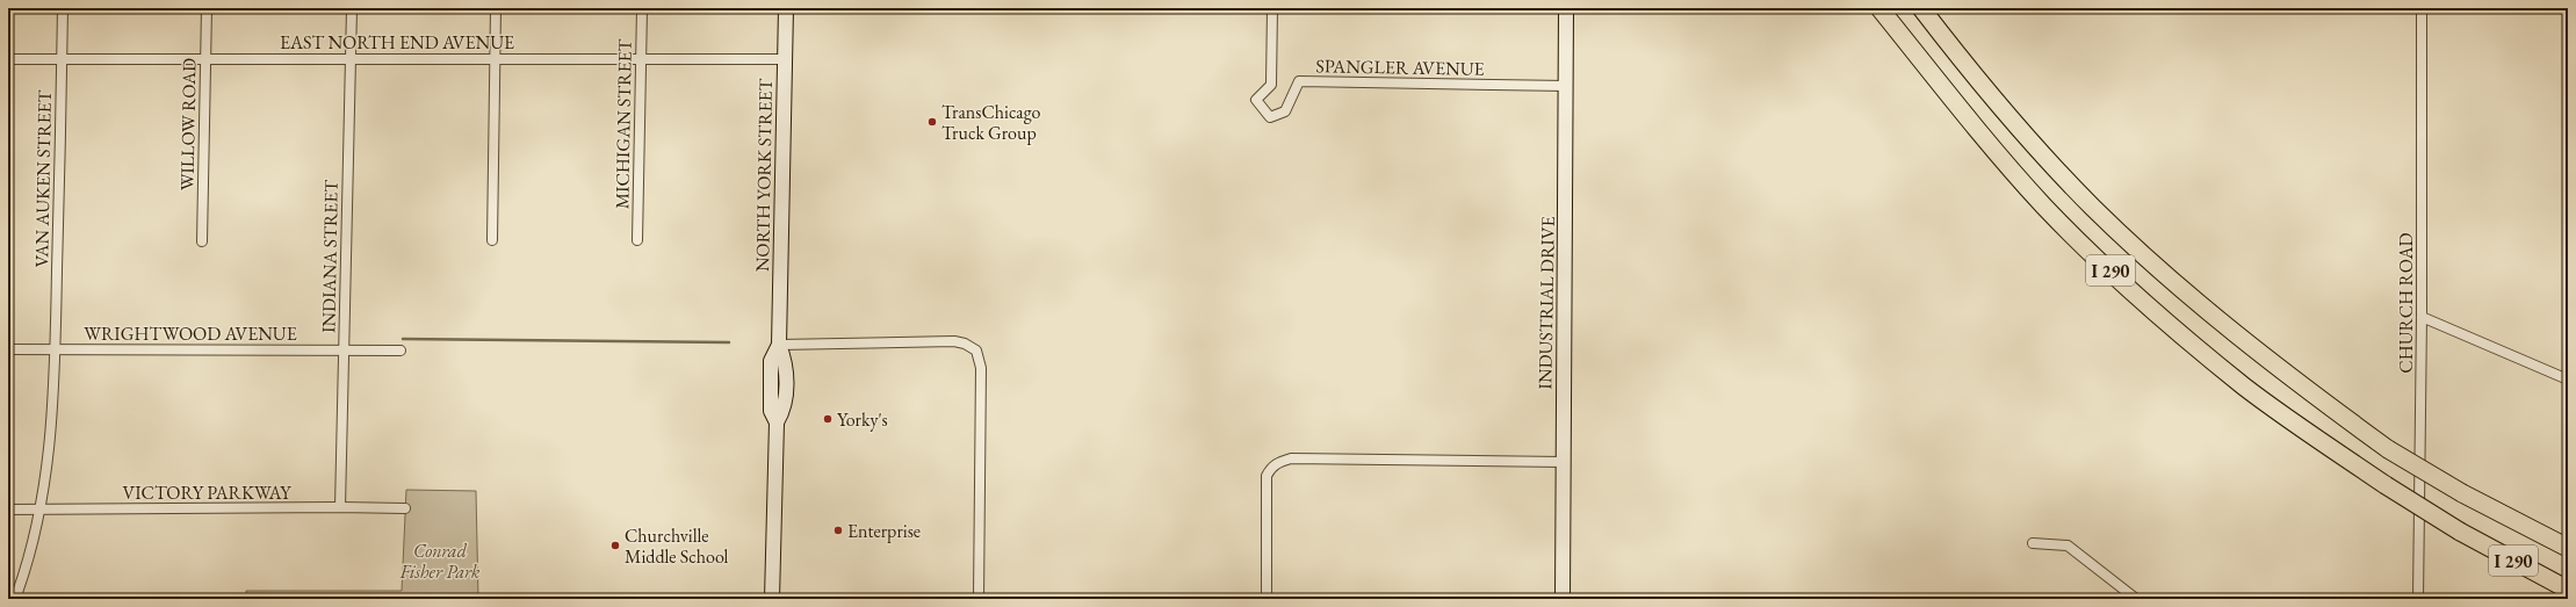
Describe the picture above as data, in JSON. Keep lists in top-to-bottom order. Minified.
{"streets":{"highway":["I 290"],"main road":["NORTH YORK STREET","INDUSTRIAL DRIVE"],"street":["EAST NORTH END AVENUE","SPANGLER AVENUE","WILLOW ROAD","MICHIGAN STREET","VAN AUKEN STREET","INDIANA STREET","CHURCH ROAD","WRIGHTWOOD AVENUE","VICTORY PARKWAY"]},"crossings":[["EAST NORTH END AVENUE","WILLOW ROAD"],["EAST NORTH END AVENUE","MICHIGAN STREET"],["EAST NORTH END AVENUE","NORTH YORK STREET"],["EAST NORTH END AVENUE","VAN AUKEN STREET"],["EAST NORTH END AVENUE","INDIANA STREET"],["SPANGLER AVENUE","INDUSTRIAL DRIVE"],["VAN AUKEN STREET","WRIGHTWOOD AVENUE"],["VAN AUKEN STREET","VICTORY PARKWAY"],["INDIANA STREET","WRIGHTWOOD AVENUE"],["INDIANA STREET","VICTORY PARKWAY"]],"parks":["Conrad Fisher Park"],"places":["TransChicago Truck Group","Yorky's","Enterprise","Churchville Middle School"]}
